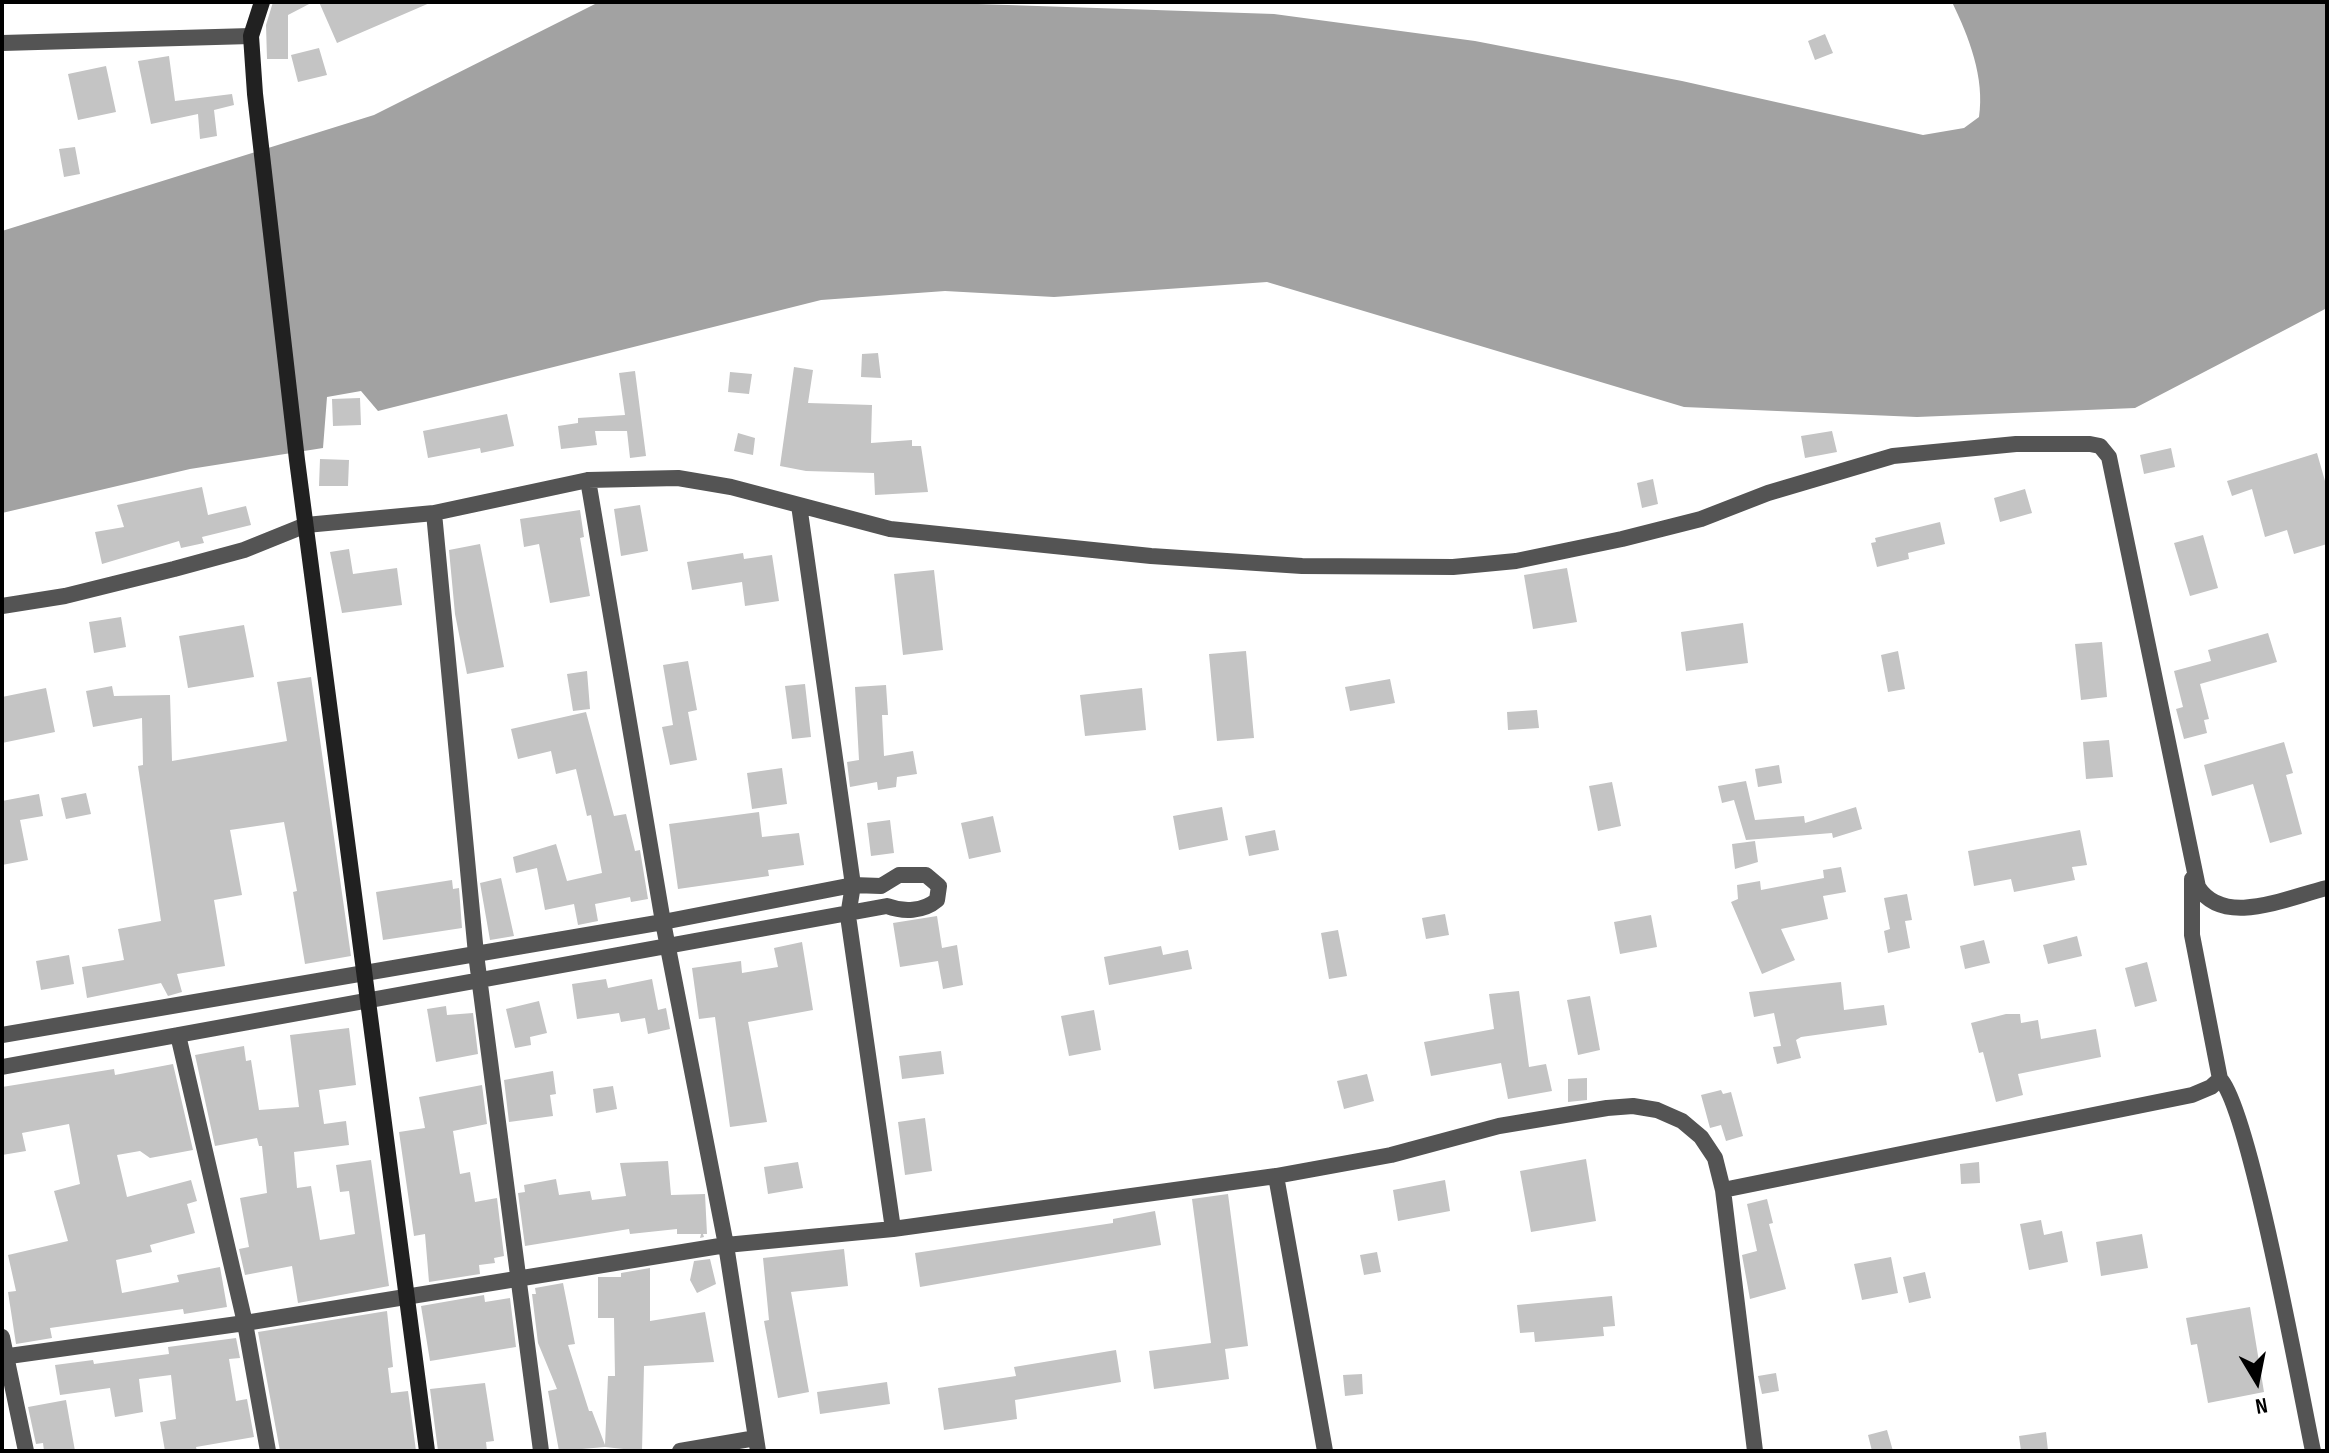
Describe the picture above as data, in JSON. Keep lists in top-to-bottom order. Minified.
{"north":"bottom"}
